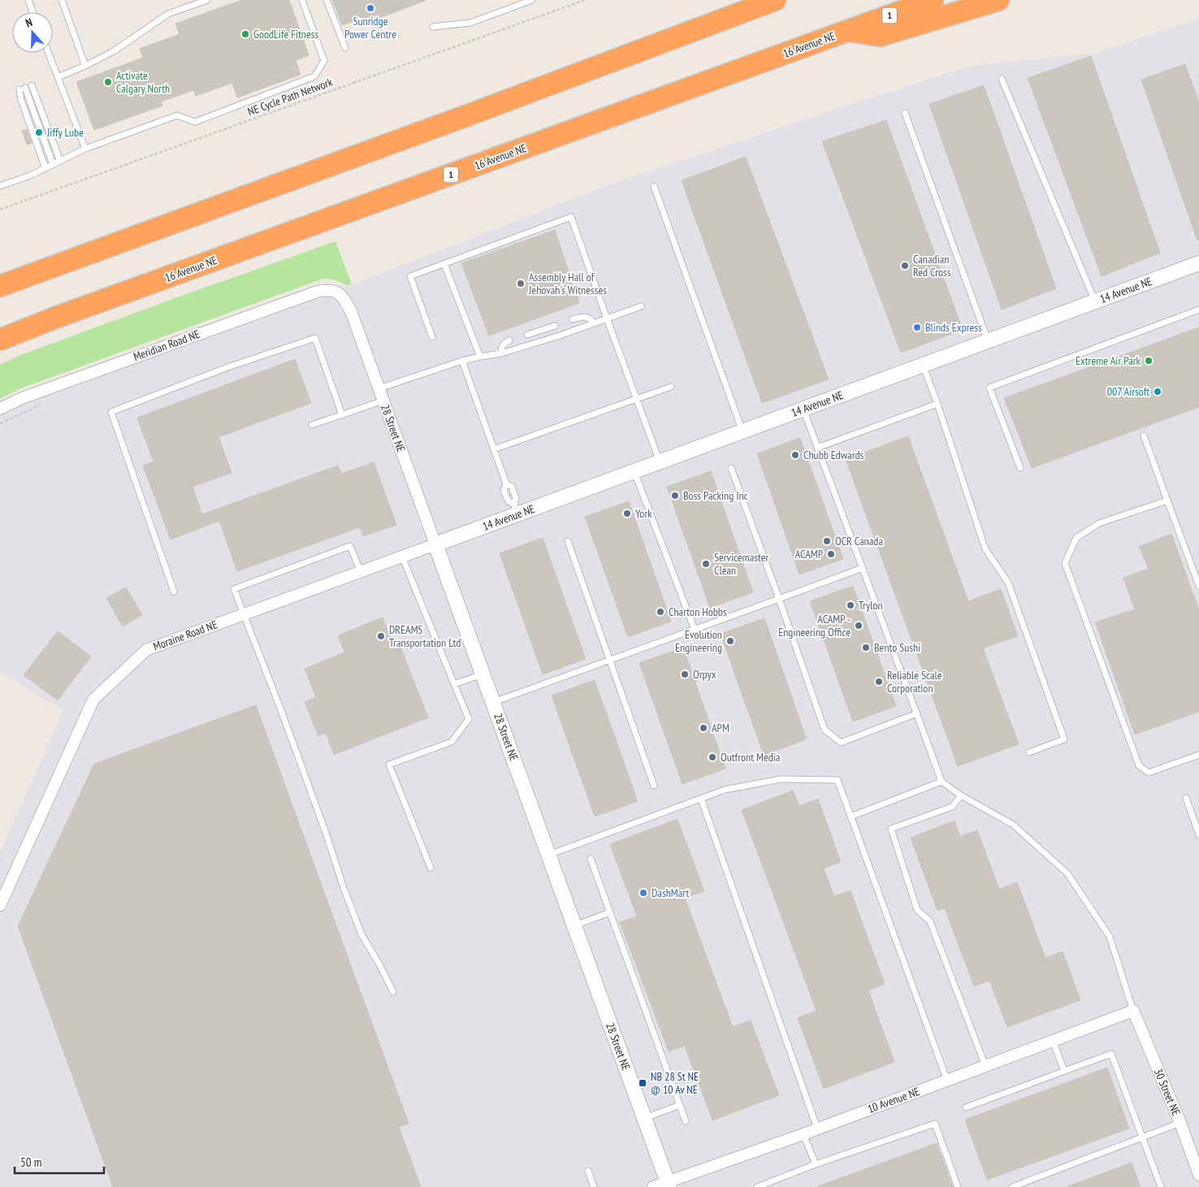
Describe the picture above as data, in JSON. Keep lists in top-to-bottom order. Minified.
{"streets":{"highway":["1","16 Avenue NE"],"street":["14 Avenue NE","Meridian Road NE","28 Street NE","Moraine Road NE","30 Street NE","10 Avenue NE"],"path":["NE Cycle Path Network"]},"crossings":[["14 Avenue NE","28 Street NE"],["14 Avenue NE","Moraine Road NE"],["Meridian Road NE","28 Street NE"],["28 Street NE","Moraine Road NE"],["28 Street NE","10 Avenue NE"],["30 Street NE","10 Avenue NE"]],"places":{"other":["Sunridge Power Centre","GoodLife Fitness","Activate Calgary North","Jiffy Lube","Canadian Red Cross","Assembly Hall of Jehovah's Witnesses","Blinds Express","Extreme Air Park","007 Airsoft","Chubb Edwards","Boss Packing Inc","York","OCR Canada","ACAMP","Servicemaster Clean","Trylon","Charton Hobbs","ACAMP - Engineering Office","DREAMS Transportation Ltd","Evolution Engineering","Bento Sushi","Orpyx","Reliable Scale Corporation","APM","Outfront Media","DashMart"],"transit":["NB 28 St NE @ 10 Av NE"]},"scale_bar":"50 m","north":"top"}
